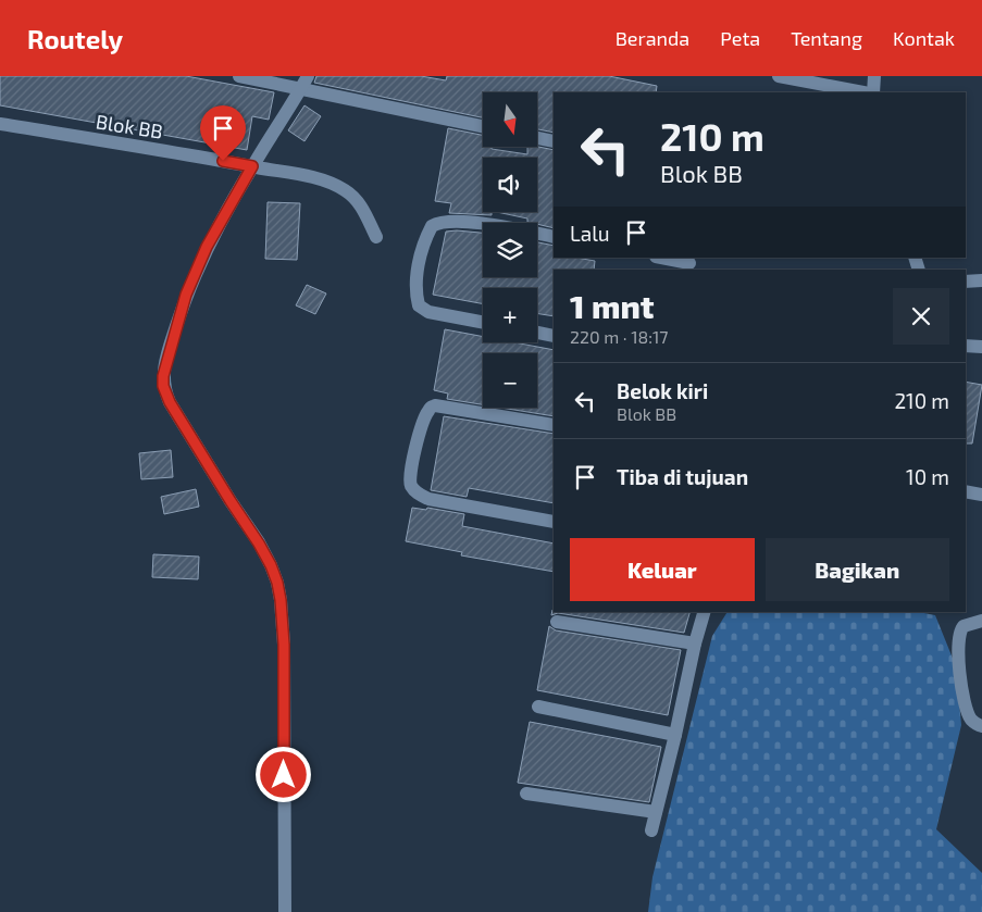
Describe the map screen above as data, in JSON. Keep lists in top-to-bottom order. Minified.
{"streets":{"street":["Blok BB"]},"north":"bottom","page":{"header":"Routely","nav":["Beranda","Peta","Tentang","Kontak"],"map_buttons":["+","−"],"turn":["210 m","Blok BB"],"then":"Lalu","heading":["1 mnt","220 m · 18:17"],"list":[{"name":"Belok kiri","note":"Blok BB","value":"210 m"},{"name":"Tiba di tujuan","value":"10 m"}],"buttons":["Keluar","Bagikan"]}}
